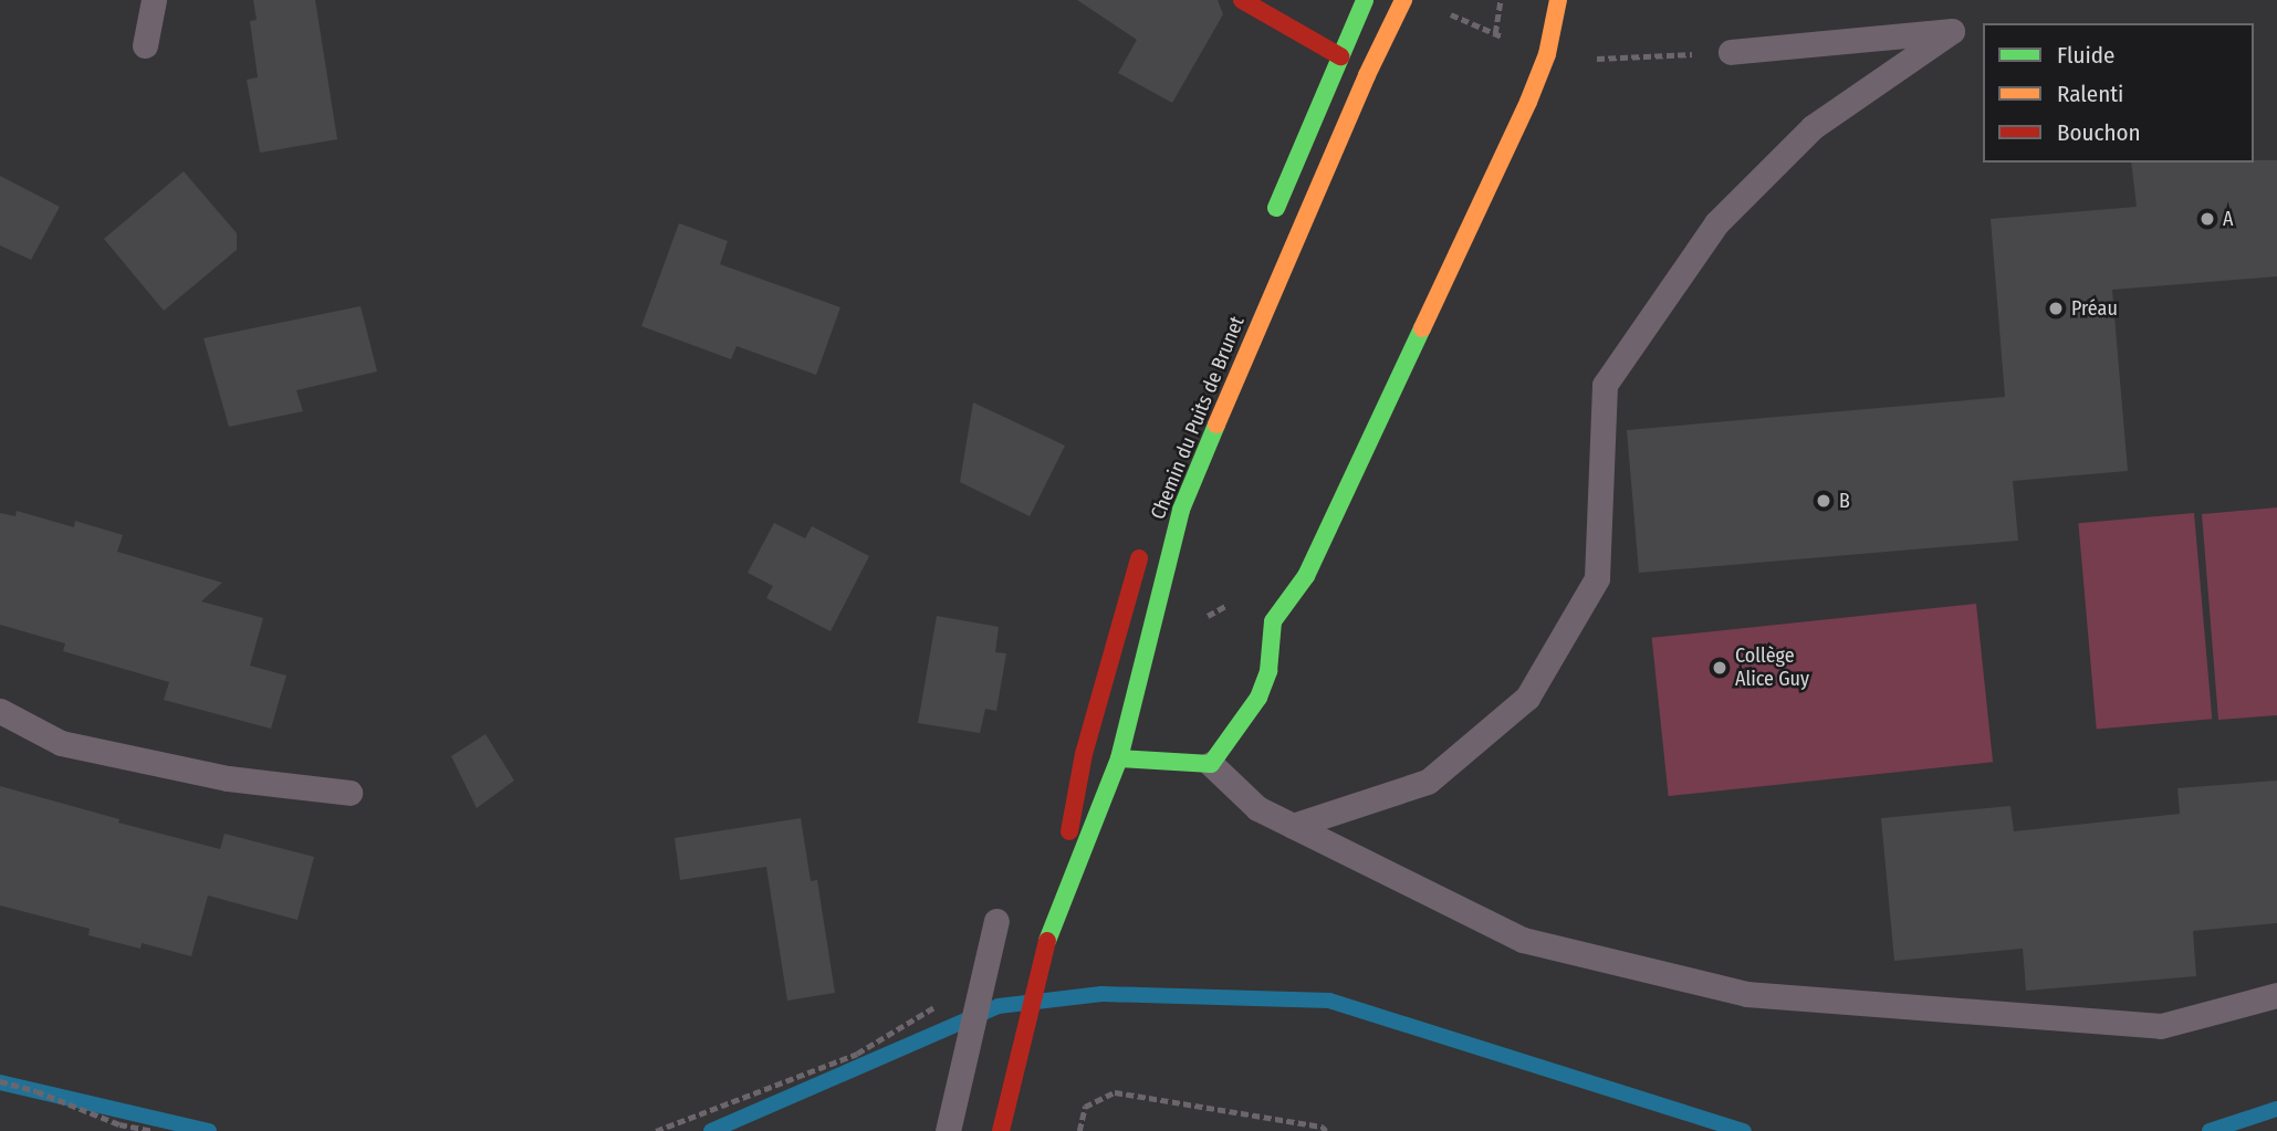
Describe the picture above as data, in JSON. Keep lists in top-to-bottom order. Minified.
{"streets":{"street":["Chemin du Puits de Brunet"]},"places":["A","Préau","B","Collège Alice Guy"],"legend":["Fluide","Ralenti","Bouchon"]}
